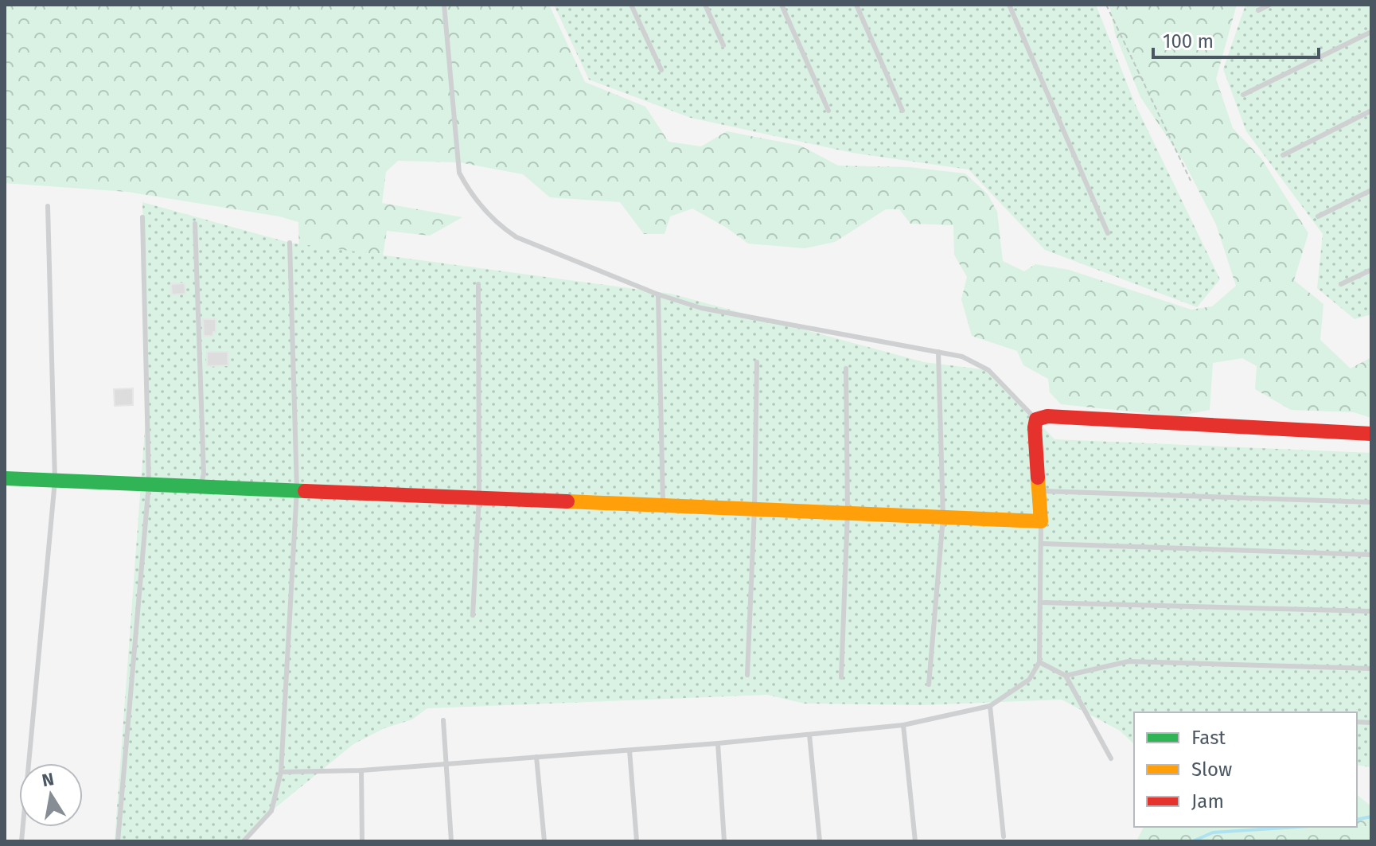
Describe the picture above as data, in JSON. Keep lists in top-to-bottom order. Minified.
{"legend":["Fast","Slow","Jam"],"scale_bar":"100 m","north":"top"}
